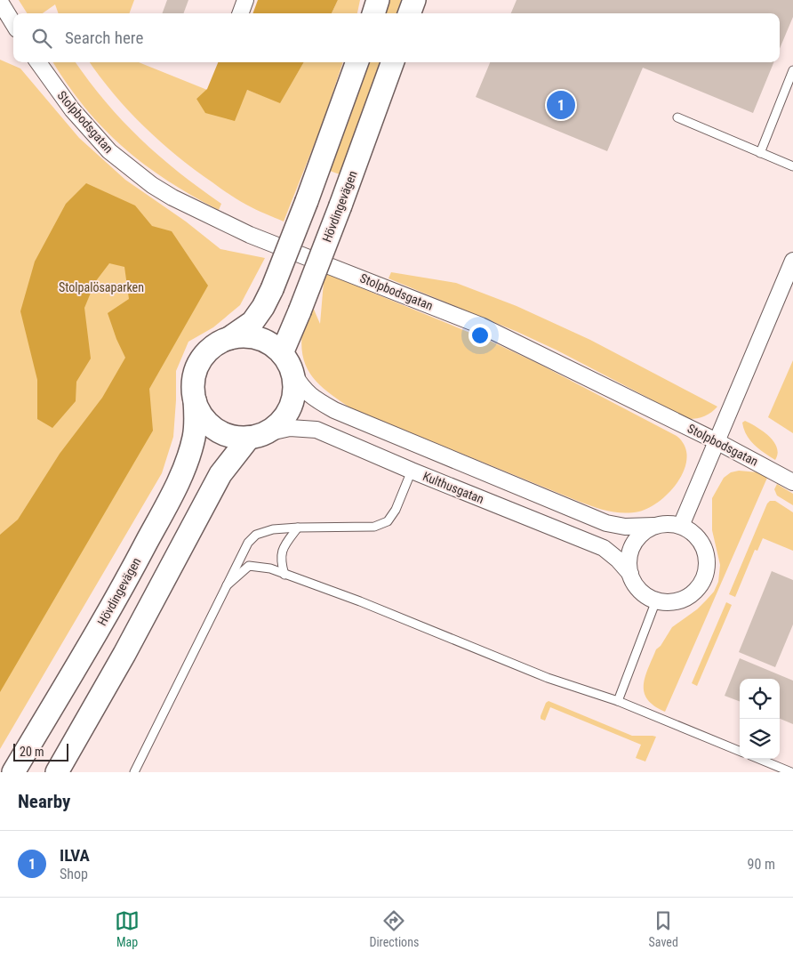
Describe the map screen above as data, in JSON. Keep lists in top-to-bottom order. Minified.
{"streets":{"street":["Stolpbodsgatan","Hövdingevägen","Kulthusgatan"]},"crossings":[["Hövdingevägen","Kulthusgatan"]],"parks":["Stolpalösaparken"],"scale_bar":"20 m","page":{"search":"Search here","pins":"1","scale":"20 m","heading":"Nearby","list":[{"mark":"1","name":"ILVA","note":"Shop","value":"90 m"}],"nav":["Map","Directions","Saved"]}}
